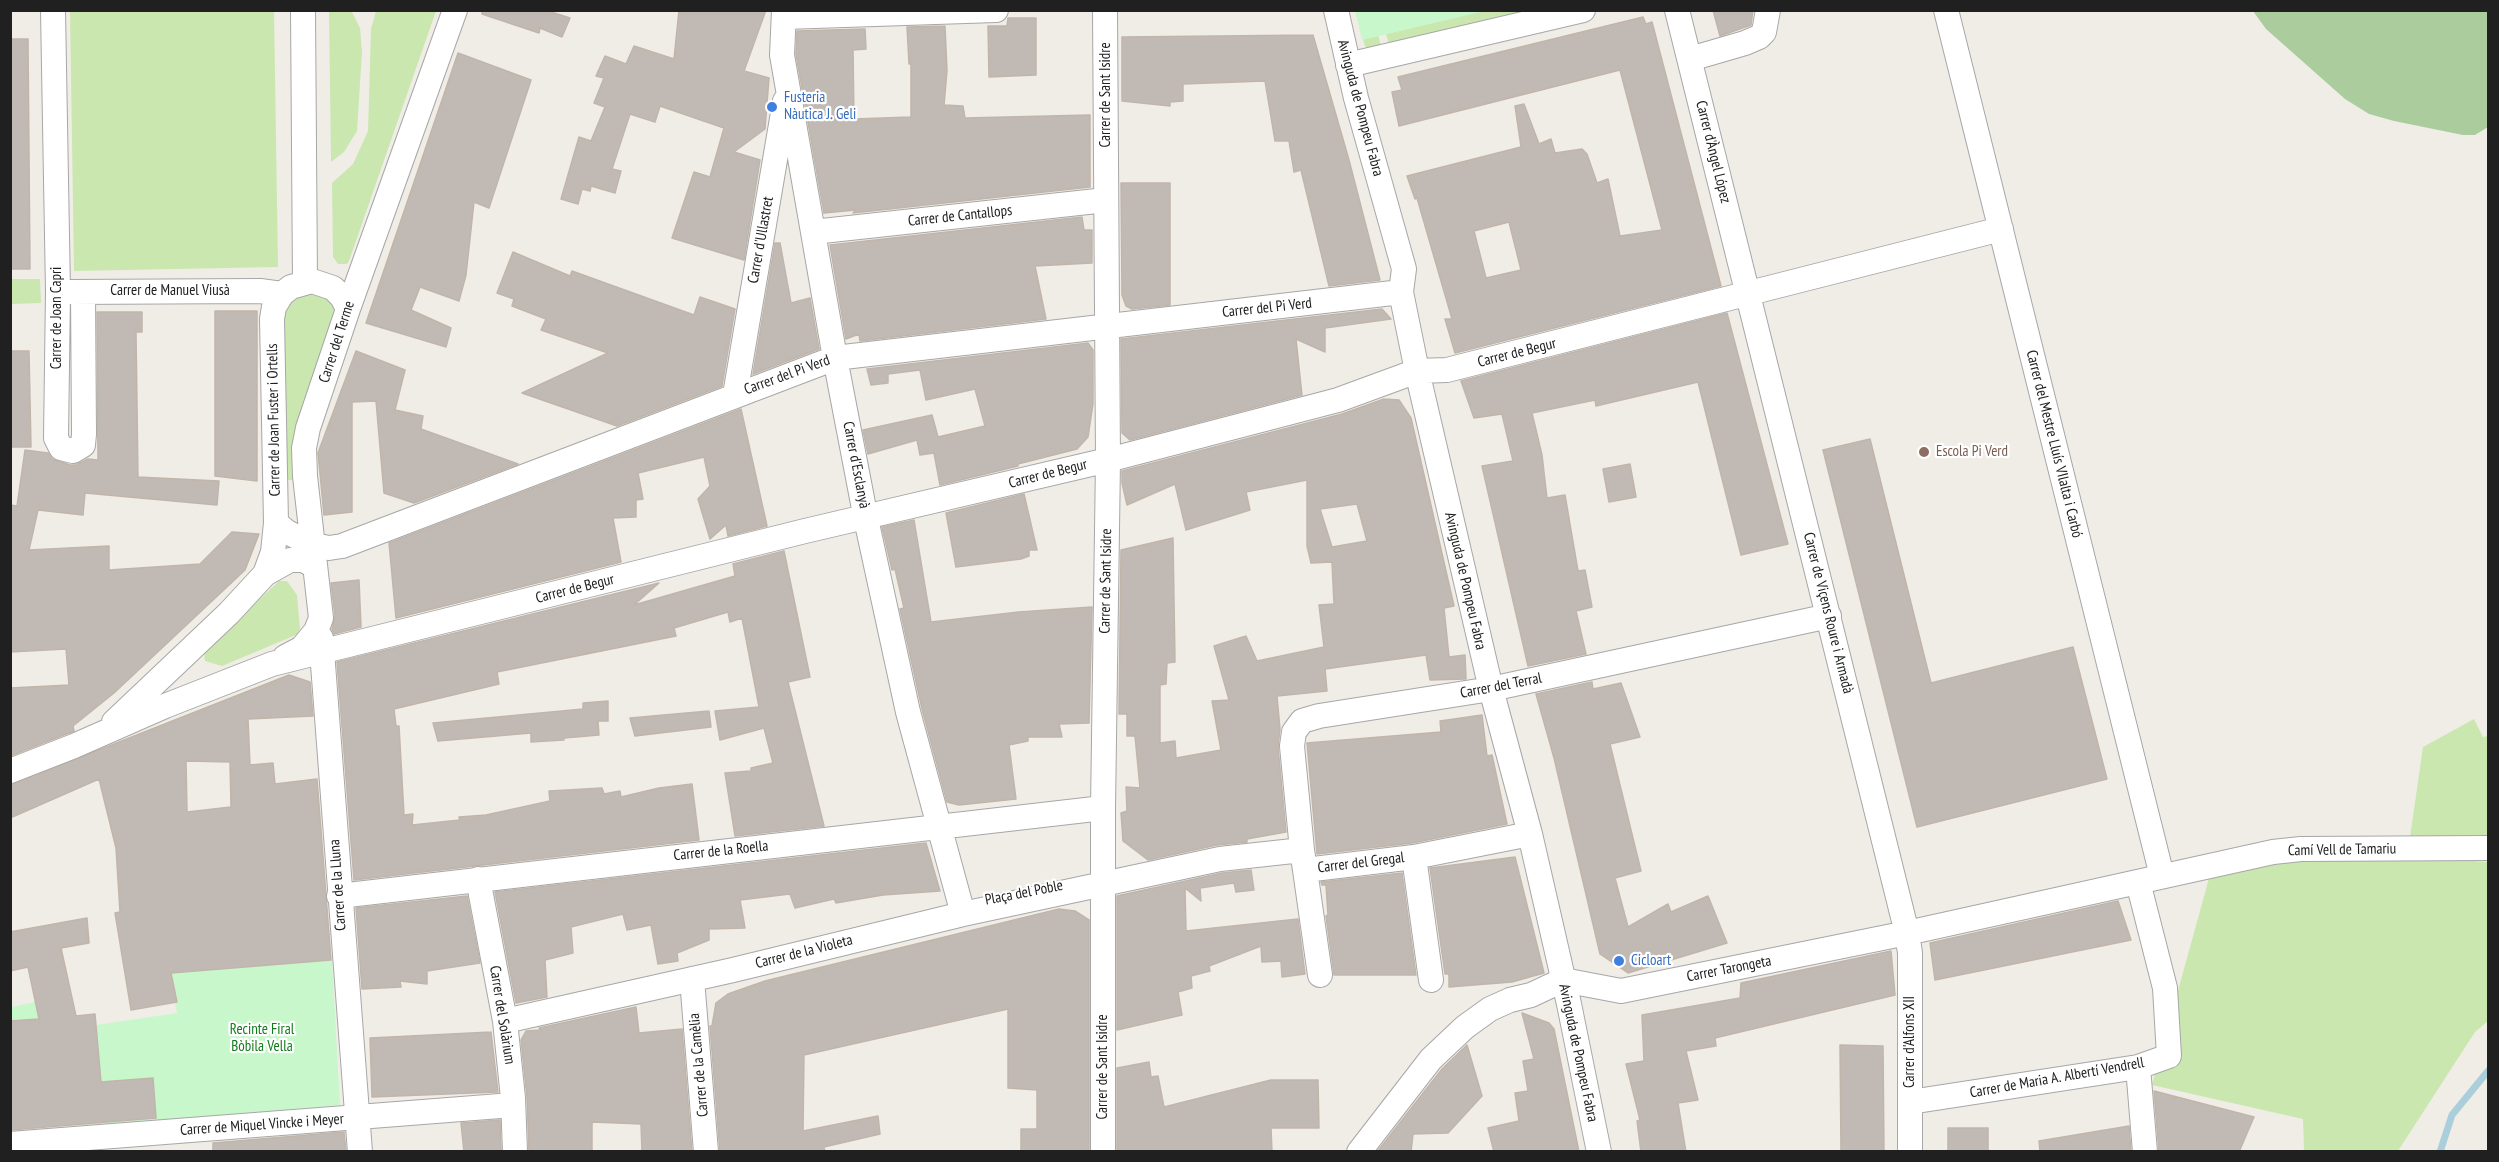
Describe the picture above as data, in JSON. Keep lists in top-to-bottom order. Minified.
{"streets":{"street":["Carrer de Sant Isidre","Avinguda de Pompeu Fabra","Carrer d'Àngel López","Carrer de Cantallops","Carrer d'Ullastret","Carrer de Manuel Viusà","Carrer del Pi Verd","Carrer de Joan Capri","Carrer del Terme","Carrer de Begur","Carrer de Joan Fuster i Ortells","Carrer del Mestre Lluís VIlalta i Carbó","Carrer d'Esclanyà","Carrer de Viçens Roure i Armadà","Carrer del Terral","Camí Vell de Tamariu","Carrer de la Roella","Carrer del Gregal","Carrer de la Lluna","Plaça del Poble","Carrer de la Violeta","Carrer Tarongeta","Carrer del Solàrium","Carrer d'Alfons XII","Carrer de la Camèlia","Carrer de Maria A. Albertí Vendrell","Carrer de Miquel Vincke i Meyer"]},"crossings":[["Carrer de Sant Isidre","Carrer de Cantallops"],["Carrer de Sant Isidre","Carrer del Pi Verd"],["Carrer de Sant Isidre","Carrer de Begur"],["Carrer de Sant Isidre","Carrer de la Roella"],["Carrer de Sant Isidre","Carrer del Gregal"],["Carrer de Sant Isidre","Plaça del Poble"],["Carrer de Sant Isidre","Carrer de la Violeta"],["Avinguda de Pompeu Fabra","Carrer del Pi Verd"],["Avinguda de Pompeu Fabra","Carrer de Begur"],["Avinguda de Pompeu Fabra","Carrer del Terral"],["Avinguda de Pompeu Fabra","Carrer del Gregal"],["Avinguda de Pompeu Fabra","Carrer Tarongeta"],["Carrer d'Àngel López","Carrer de Begur"],["Carrer d'Àngel López","Carrer de Viçens Roure i Armadà"],["Carrer de Cantallops","Carrer d'Esclanyà"],["Carrer d'Ullastret","Carrer del Pi Verd"],["Carrer d'Ullastret","Carrer d'Esclanyà"],["Carrer de Manuel Viusà","Carrer de Joan Capri"],["Carrer de Manuel Viusà","Carrer de Joan Fuster i Ortells"],["Carrer del Pi Verd","Carrer del Terme"],["Carrer del Pi Verd","Carrer de Begur"],["Carrer del Pi Verd","Carrer de Joan Fuster i Ortells"],["Carrer del Pi Verd","Carrer d'Esclanyà"],["Carrer del Terme","Carrer de Begur"],["Carrer del Terme","Carrer de la Lluna"],["Carrer de Begur","Carrer de Joan Fuster i Ortells"],["Carrer de Begur","Carrer del Mestre Lluís VIlalta i Carbó"],["Carrer de Begur","Carrer d'Esclanyà"],["Carrer de Begur","Carrer de Viçens Roure i Armadà"],["Carrer de Begur","Carrer de la Lluna"],["Carrer del Mestre Lluís VIlalta i Carbó","Camí Vell de Tamariu"],["Carrer del Mestre Lluís VIlalta i Carbó","Carrer Tarongeta"],["Carrer d'Esclanyà","Carrer de la Roella"],["Carrer d'Esclanyà","Carrer de la Violeta"],["Carrer de Viçens Roure i Armadà","Carrer del Terral"],["Carrer de Viçens Roure i Armadà","Carrer Tarongeta"],["Carrer de Viçens Roure i Armadà","Carrer d'Alfons XII"],["Carrer del Terral","Carrer del Gregal"],["Camí Vell de Tamariu","Carrer Tarongeta"],["Carrer de la Roella","Carrer de la Lluna"],["Carrer de la Roella","Plaça del Poble"],["Carrer de la Roella","Carrer del Solàrium"],["Carrer del Gregal","Carrer de la Violeta"],["Carrer de la Lluna","Carrer de Miquel Vincke i Meyer"],["Carrer de la Violeta","Carrer del Solàrium"],["Carrer de la Violeta","Carrer de la Camèlia"],["Carrer Tarongeta","Carrer d'Alfons XII"],["Carrer Tarongeta","Carrer de Maria A. Albertí Vendrell"],["Carrer del Solàrium","Carrer de Miquel Vincke i Meyer"],["Carrer d'Alfons XII","Carrer de Maria A. Albertí Vendrell"]],"parks":["Recinte Firal Bòbila Vella"],"places":["Fusteria Nàutica J. Geli","Escola Pi Verd","Cicloart"]}
